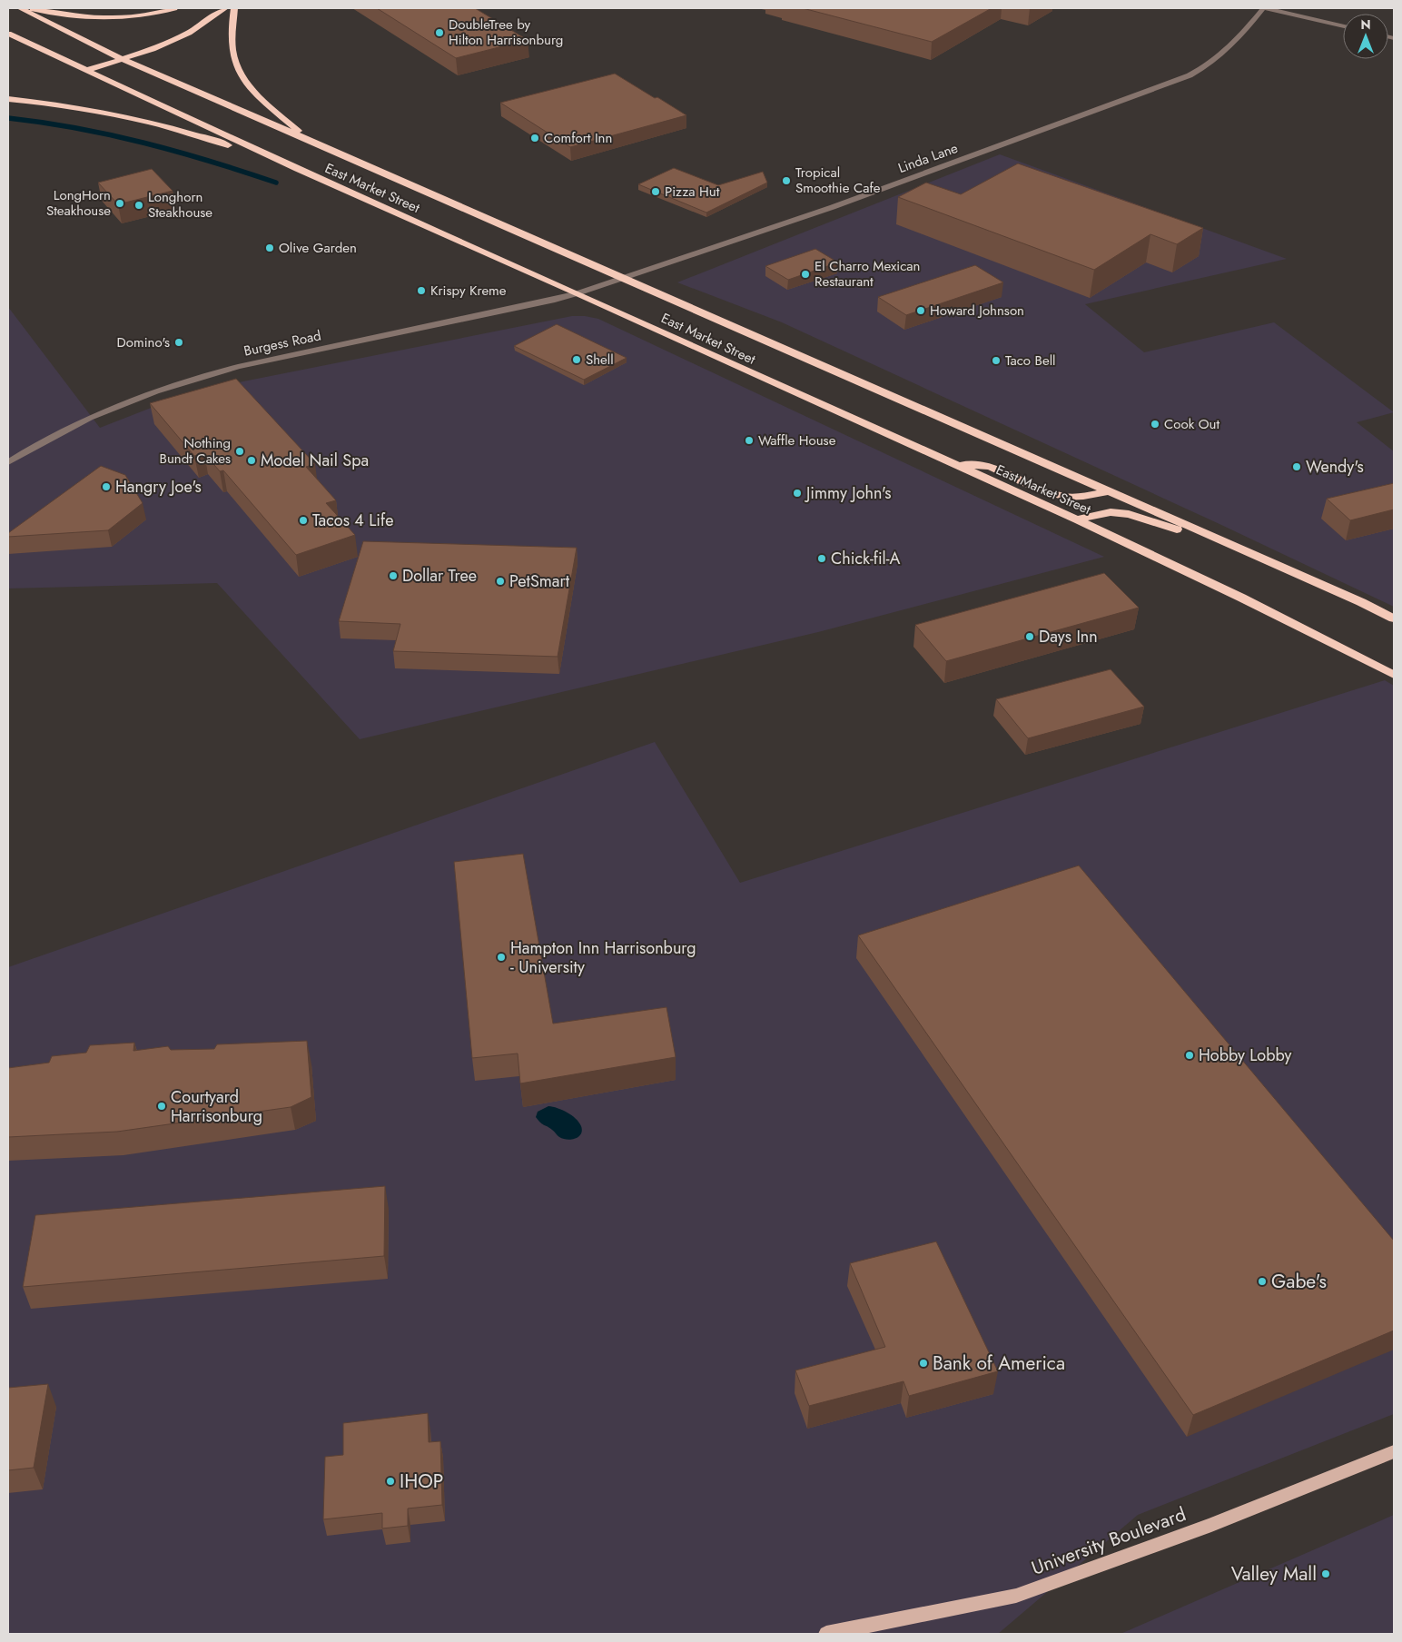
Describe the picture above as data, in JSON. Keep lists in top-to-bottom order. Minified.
{"streets":{"highway":["East Market Street"],"main road":["University Boulevard"],"street":["Linda Lane","Burgess Road"]},"crossings":[["Linda Lane","East Market Street"],["Linda Lane","Burgess Road"],["East Market Street","Burgess Road"]],"places":["DoubleTree by Hilton Harrisonburg","Comfort Inn","Tropical Smoothie Cafe","Pizza Hut","LongHorn Steakhouse","Longhorn Steakhouse","Olive Garden","El Charro Mexican Restaurant","Krispy Kreme","Howard Johnson","Domino's","Shell","Taco Bell","Cook Out","Waffle House","Nothing Bundt Cakes","Model Nail Spa","Wendy's","Hangry Joe's","Jimmy John's","Tacos 4 Life","Chick-fil-A","Dollar Tree","PetSmart","Days Inn","Hampton Inn Harrisonburg - University","Hobby Lobby","Courtyard Harrisonburg","Gabe's","Bank of America","IHOP","Valley Mall"],"north":"top"}
